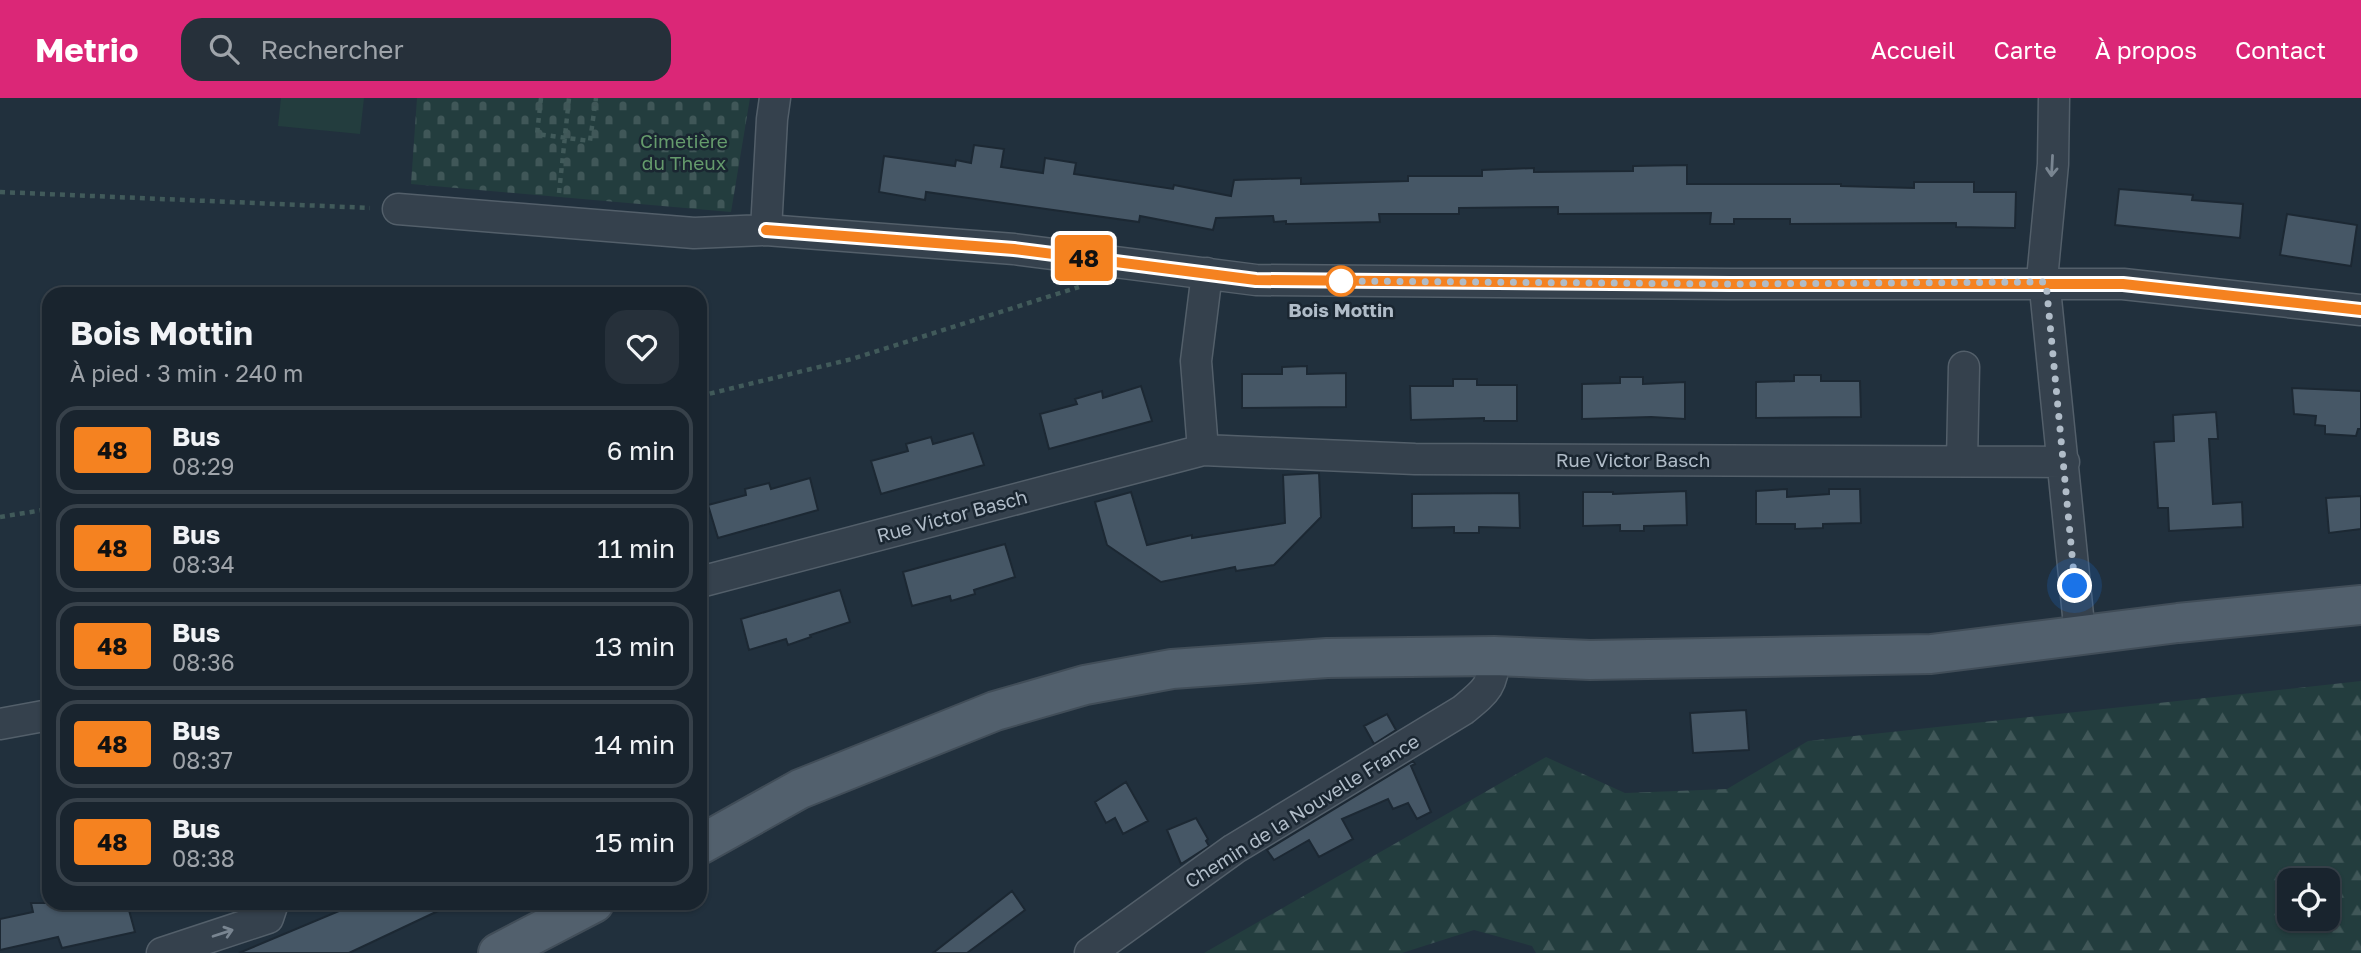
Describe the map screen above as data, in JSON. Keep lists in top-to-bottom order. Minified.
{"streets":{"street":["Rue Victor Basch","Chemin de la Nouvelle France"]},"parks":["Cimetière du Theux"],"places":["Bois Mottin"],"lines":["bus line 48"],"page":{"header":"Metrio","search":"Rechercher","nav":["Accueil","Carte","À propos","Contact"],"on_map":"48","heading":["Bois Mottin","À pied · 3 min · 240 m"],"list":[{"mark":"48","name":"Bus","note":"08:29","value":"6 min"},{"mark":"48","name":"Bus","note":"08:34","value":"11 min"},{"mark":"48","name":"Bus","note":"08:36","value":"13 min"},{"mark":"48","name":"Bus","note":"08:37","value":"14 min"},{"mark":"48","name":"Bus","note":"08:38","value":"15 min"}]}}
